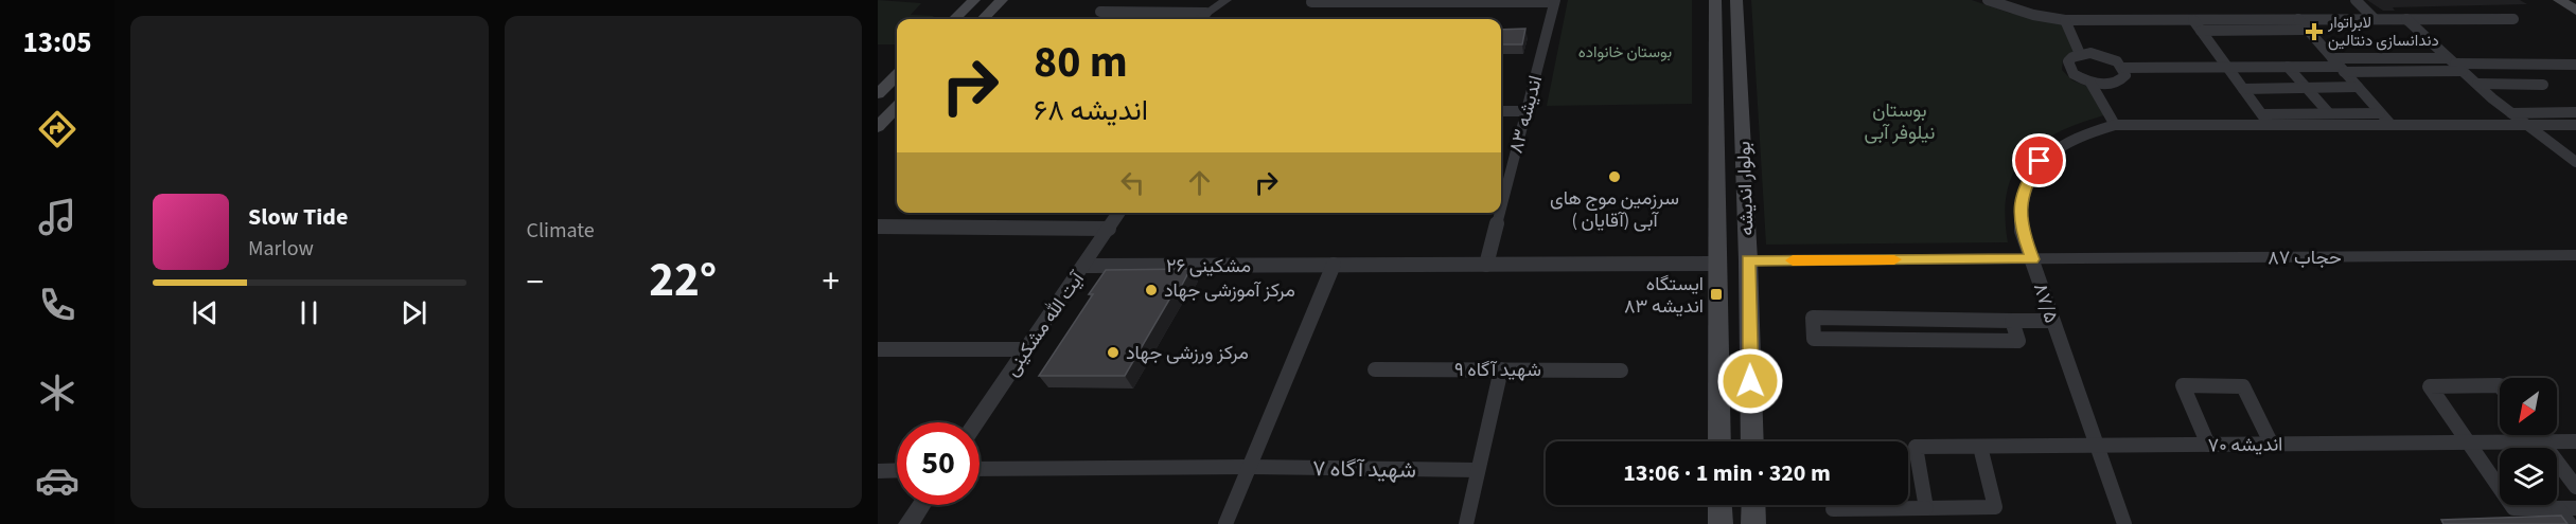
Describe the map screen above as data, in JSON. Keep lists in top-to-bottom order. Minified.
{"streets":{"main road":["بولوار اندیشه"],"street":["اندیشه ۸۳","حجاب ۸۷","مشکینی ۲۶","۸۷/۵","آیت الله مشکینی","شهید آگاه ۹","اندیشه ۷۰","شهید آگاه ۷"]},"crossings":[["بولوار اندیشه","حجاب ۸۷"],["حجاب ۸۷","۸۷/۵"],["مشکینی ۲۶","آیت الله مشکینی"],["۸۷/۵","اندیشه ۷۰"]],"parks":["بوستان خانواده","بوستان نیلوفر آبی"],"places":{"health":["لابراتوار دندانسازی دنتالین"],"other":["سرزمین موج های آبی (آقایان )","مرکز آموزشی جهاد","مرکز ورزشی جهاد"],"transit":["ایستگاه اندیشه ۸۳"]},"north":"bottom left","page":{"tabs":"13:05","tile":"Climate","turn":["80 m","اندیشه ۶۸"],"song":["Slow Tide","Marlow"],"heat":["−","22°","+"],"limit":"50","trip":"13:06 · 1 min · 320 m"}}
